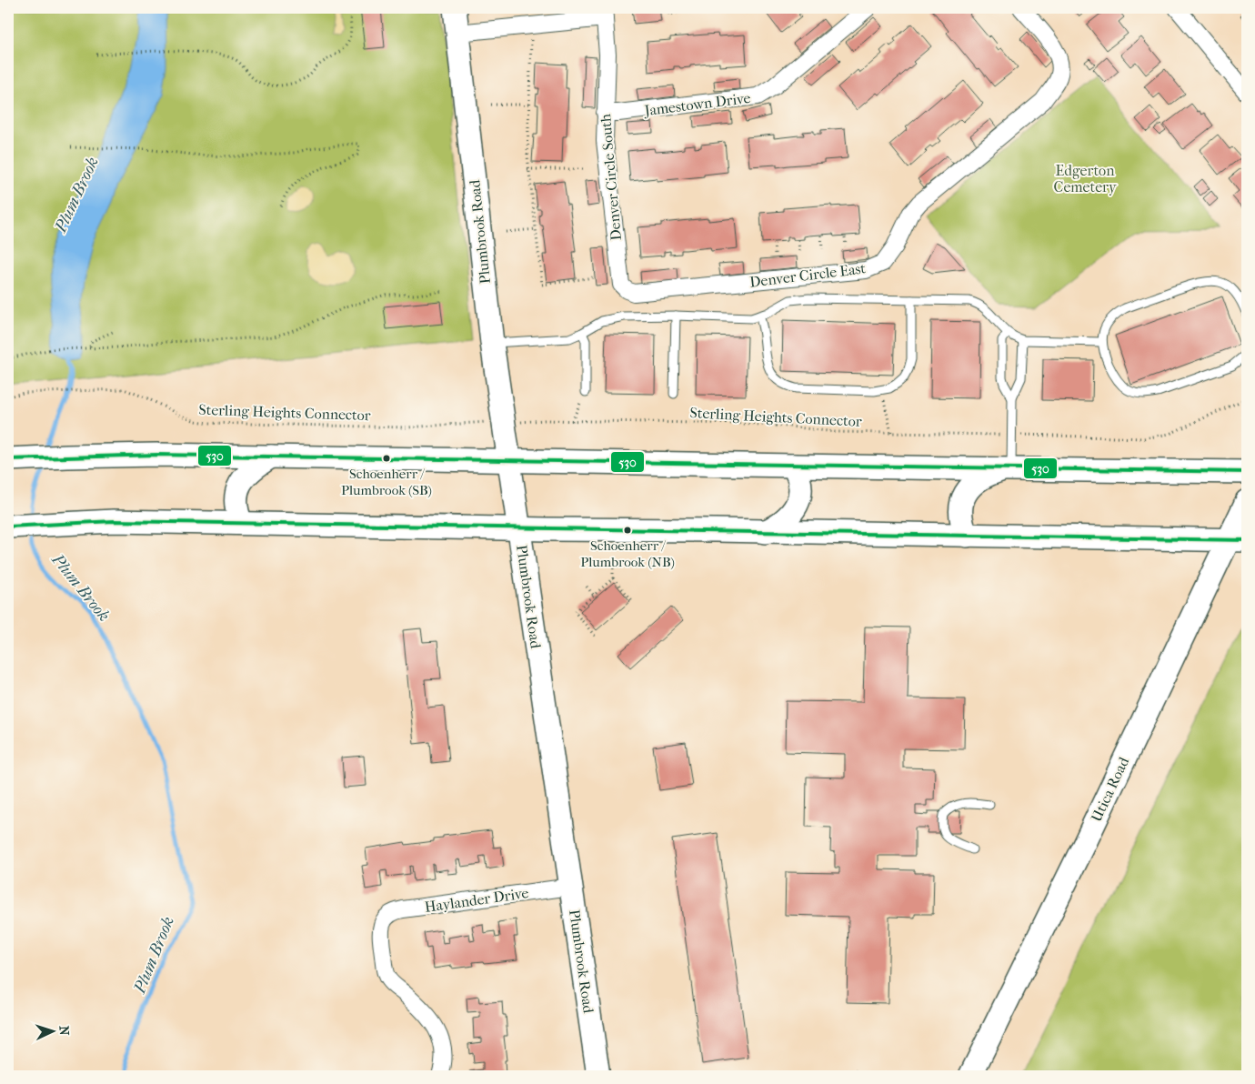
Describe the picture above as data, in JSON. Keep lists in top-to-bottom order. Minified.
{"streets":{"main road":["Plumbrook Road","Utica Road"],"street":["Jamestown Drive","Denver Circle South","Denver Circle East","Haylander Drive"],"path":["Sterling Heights Connector"]},"crossings":[["Jamestown Drive","Denver Circle South"],["Denver Circle South","Denver Circle East"],["Plumbrook Road","Haylander Drive"]],"water":["Plum Brook"],"parks":["Edgerton Cemetery"],"places":["Schoenherr / Plumbrook (SB)","Schoenherr / Plumbrook (NB)"],"lines":["transit line 530"],"north":"right"}
